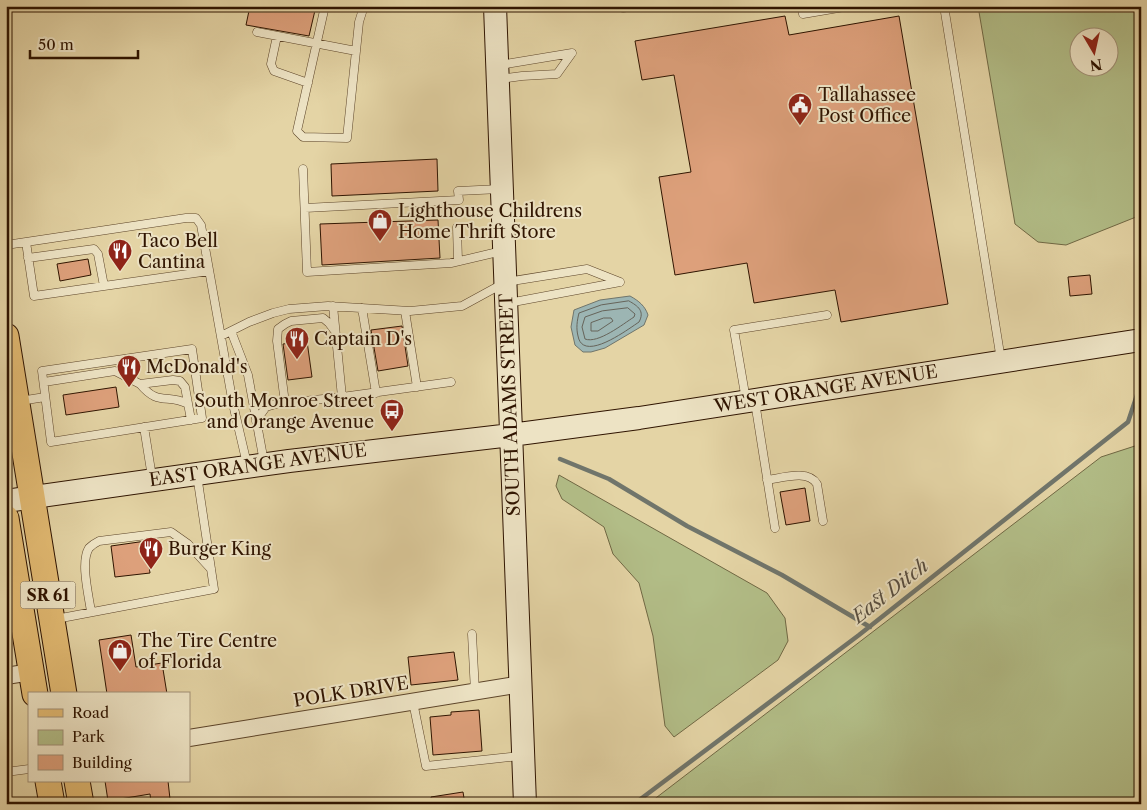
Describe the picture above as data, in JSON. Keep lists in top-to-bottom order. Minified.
{"streets":{"main road":["WEST ORANGE AVENUE","SOUTH ADAMS STREET","EAST ORANGE AVENUE","SR 61"],"street":["POLK DRIVE"]},"crossings":[["WEST ORANGE AVENUE","SOUTH ADAMS STREET"],["WEST ORANGE AVENUE","EAST ORANGE AVENUE"],["SOUTH ADAMS STREET","EAST ORANGE AVENUE"],["SOUTH ADAMS STREET","POLK DRIVE"],["EAST ORANGE AVENUE","SR 61"]],"water":["East Ditch"],"places":{"public building":["Tallahassee Post Office"],"shop":["Lighthouse Childrens Home Thrift Store","The Tire Centre of Florida"],"restaurant":["Taco Bell Cantina","Captain D's","McDonald's","Burger King"],"bus stop":["South Monroe Street and Orange Avenue"]},"legend":["Road","Park","Building"],"scale_bar":"50 m","north":"bottom"}
